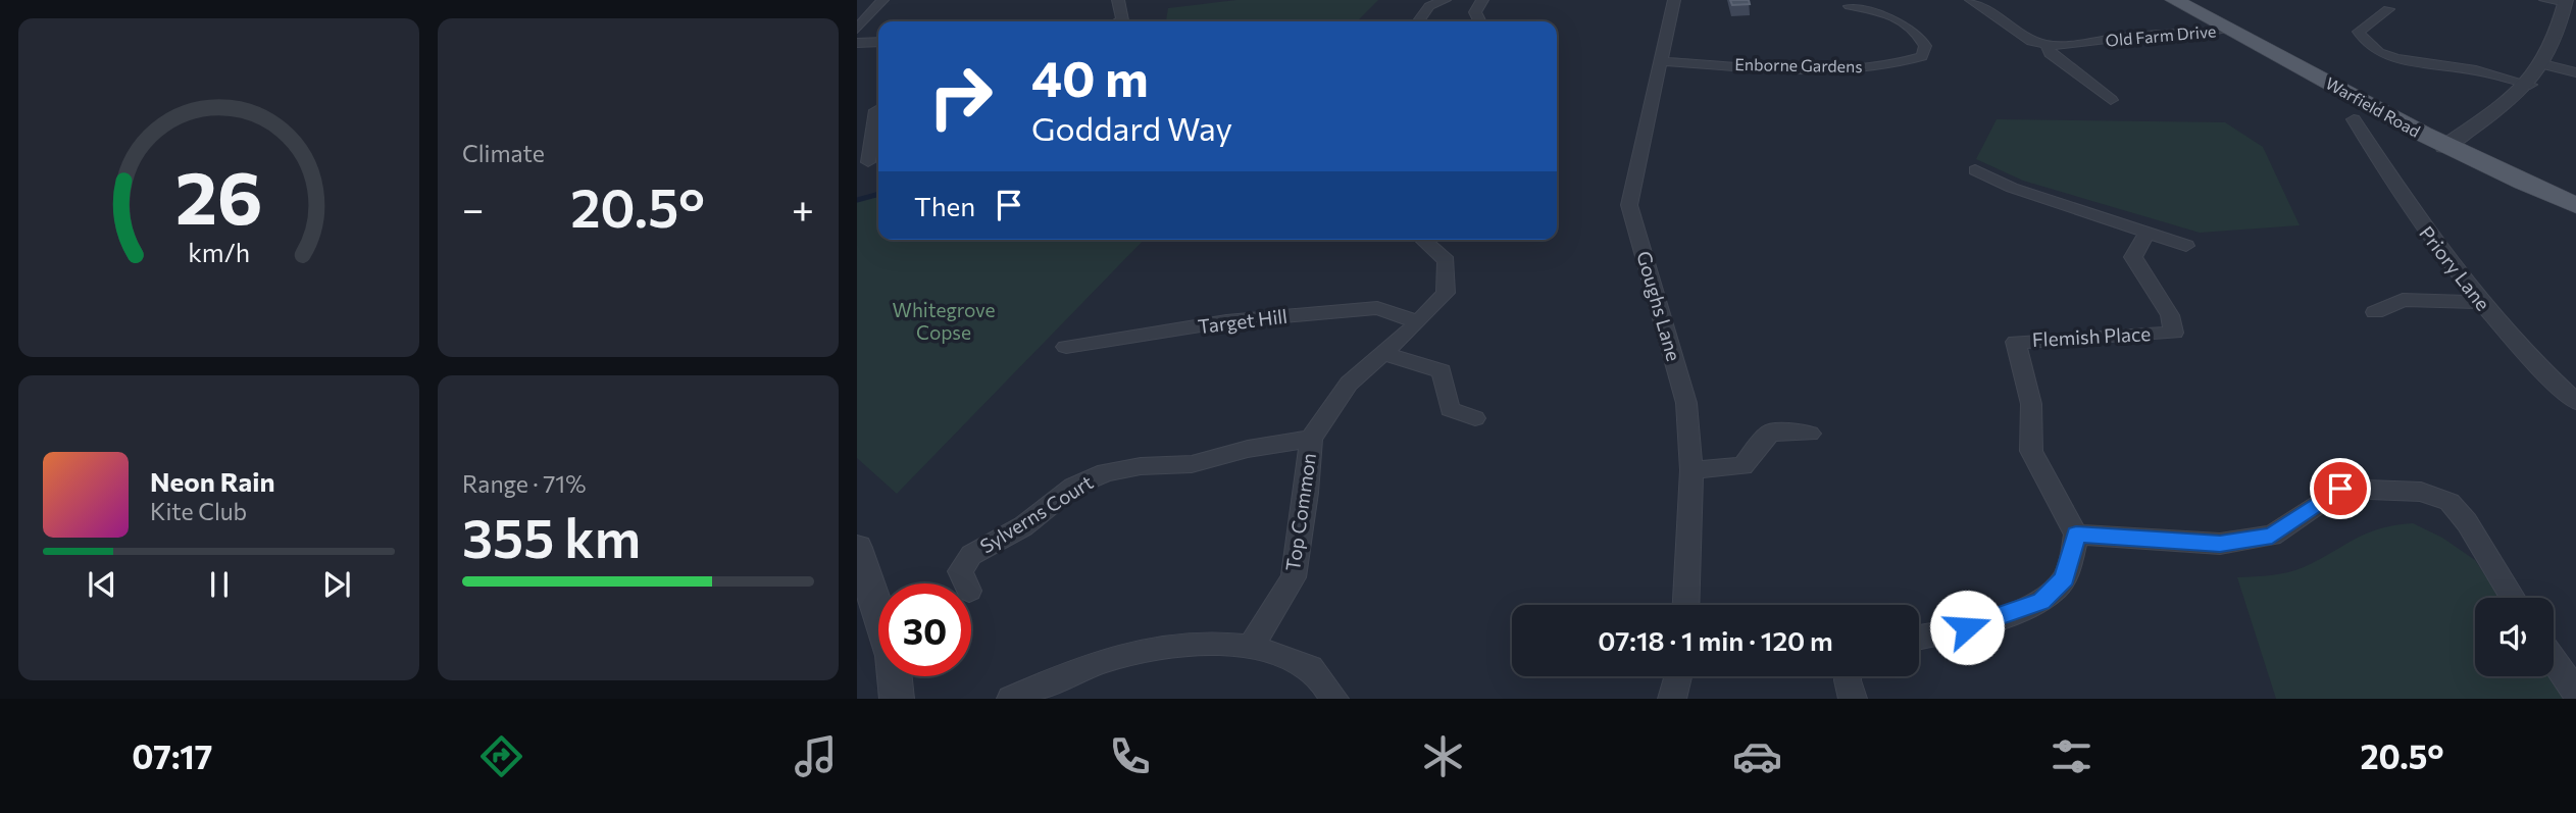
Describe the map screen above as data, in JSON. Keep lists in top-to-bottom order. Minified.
{"streets":{"main road":["Warfield Road"],"street":["Old Farm Drive","Enborne Gardens","Priory Lane","Goughs Lane","Target Hill","Flemish Place","Top Common","Sylverns Court"]},"crossings":[["Old Farm Drive","Warfield Road"],["Enborne Gardens","Goughs Lane"],["Target Hill","Top Common"],["Top Common","Sylverns Court"]],"parks":["Whitegrove Copse"],"page":{"tile":["Climate",["Range · 71%","355 km"]],"turn":["40 m","Goddard Way"],"then":"Then","heat":["−","20.5°","+"],"song":["Neon Rain","Kite Club"],"limit":"30","trip":"07:18 · 1 min · 120 m","tabs":["07:17","20.5°"],"gauge":["26","km/h"]}}
